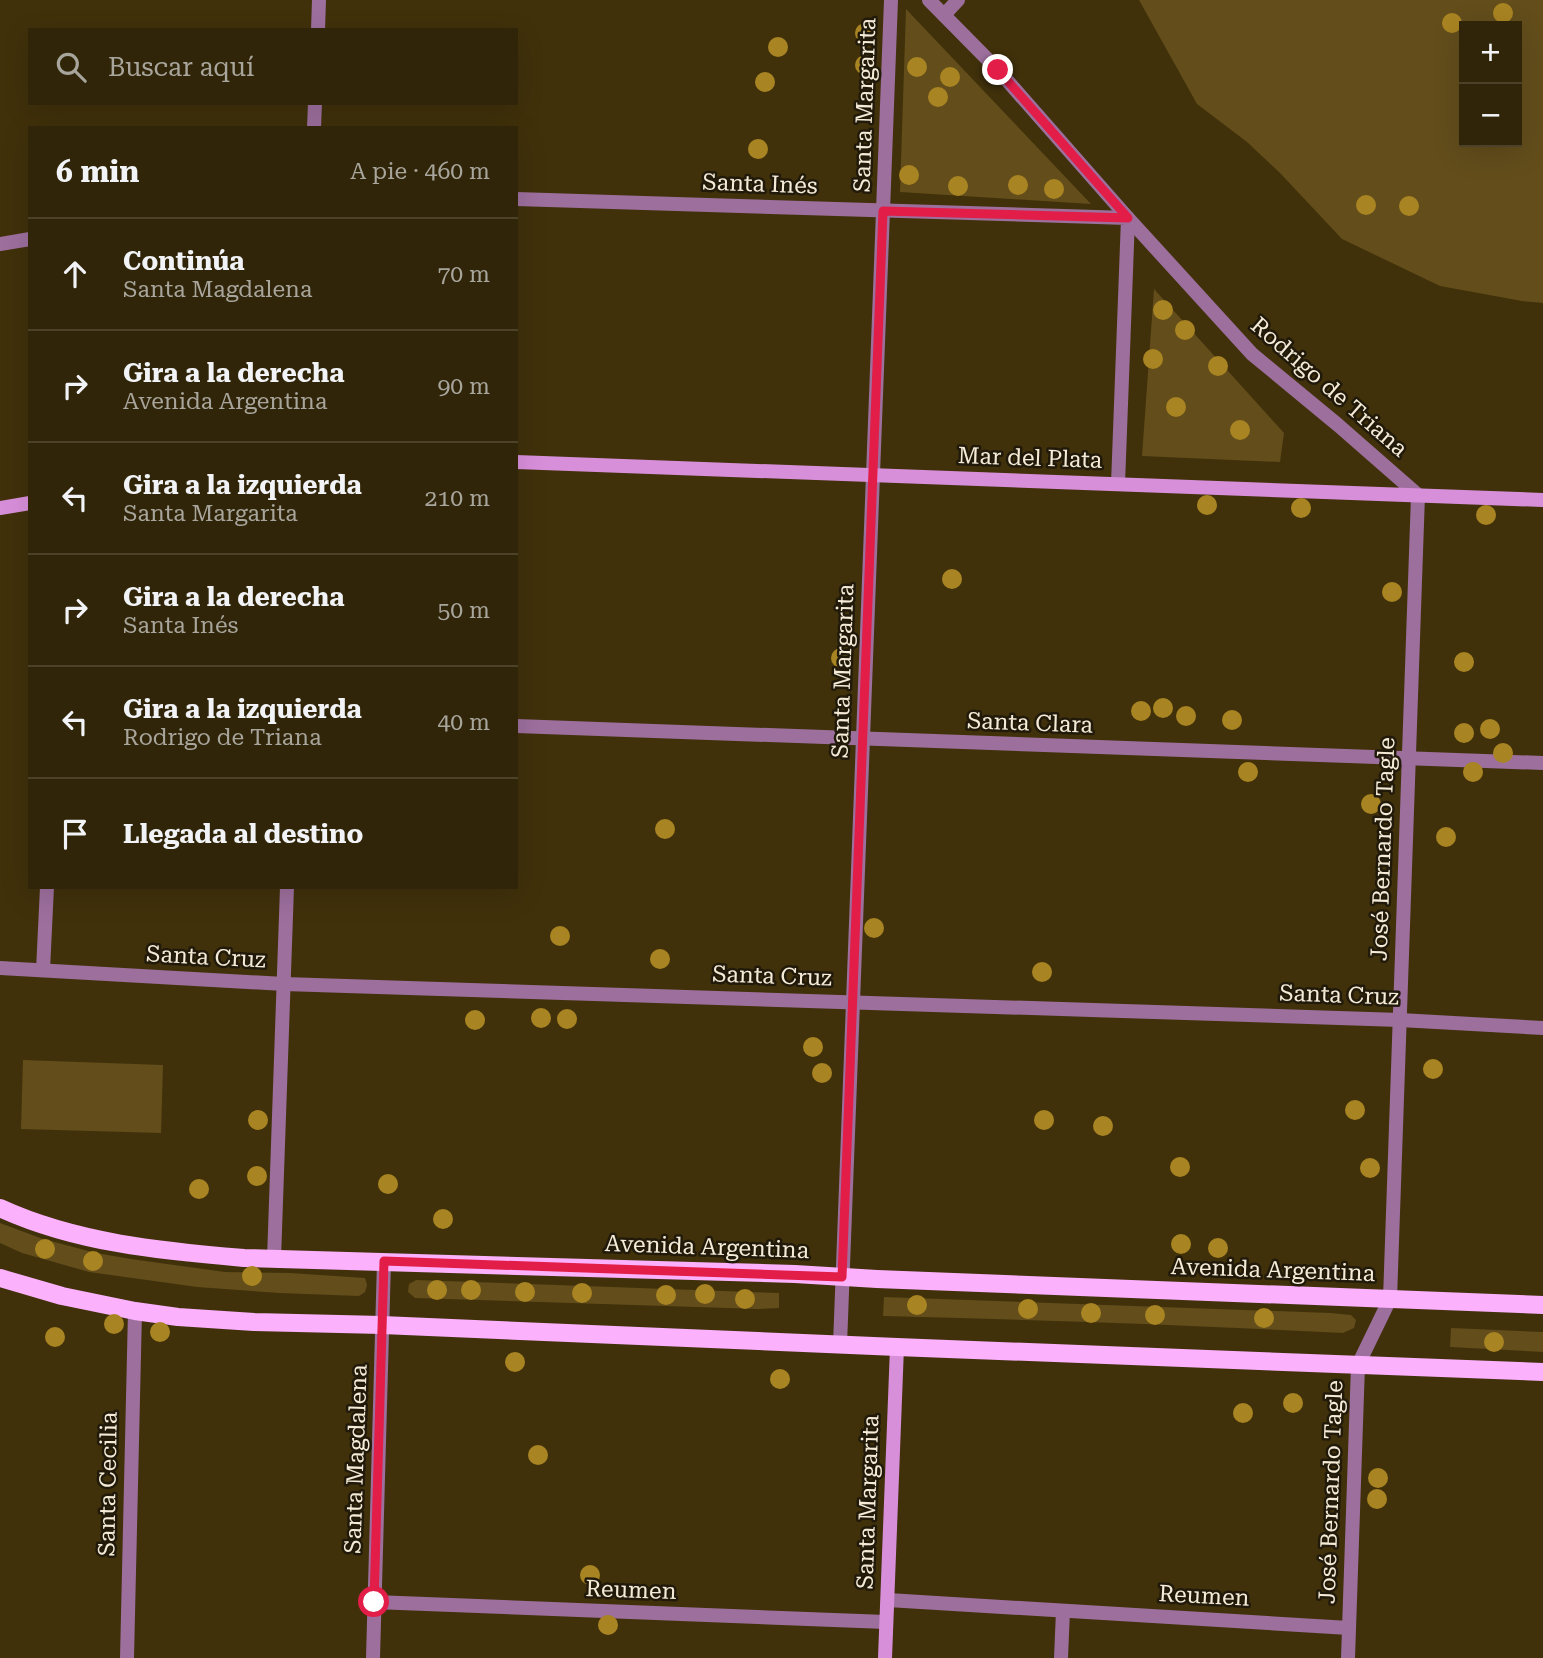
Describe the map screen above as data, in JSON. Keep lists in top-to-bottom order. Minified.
{"streets":{"main road":["Avenida Argentina"],"street":["Santa Margarita","Santa Inés","Rodrigo de Triana","Mar del Plata","Santa Clara","José Bernardo Tagle","Santa Cruz","Santa Magdalena","Santa Cecilia","Reumen"]},"crossings":[["Santa Margarita","Santa Inés"],["Santa Margarita","Mar del Plata"],["Santa Margarita","Santa Clara"],["Santa Margarita","Santa Cruz"],["Santa Margarita","Avenida Argentina"],["Santa Margarita","Reumen"],["Santa Inés","Rodrigo de Triana"],["Rodrigo de Triana","Mar del Plata"],["Rodrigo de Triana","José Bernardo Tagle"],["Mar del Plata","José Bernardo Tagle"],["Santa Clara","José Bernardo Tagle"],["José Bernardo Tagle","Santa Cruz"],["José Bernardo Tagle","Avenida Argentina"],["José Bernardo Tagle","Reumen"],["Avenida Argentina","Santa Magdalena"],["Santa Magdalena","Reumen"]],"page":{"map_buttons":["+","−"],"search":"Buscar aquí","heading":["6 min","A pie · 460 m"],"list":[["Continúa","Santa Magdalena","70 m"],["Gira a la derecha","Avenida Argentina","90 m"],["Gira a la izquierda","Santa Margarita","210 m"],["Gira a la derecha","Santa Inés","50 m"],["Gira a la izquierda","Rodrigo de Triana","40 m"],"Llegada al destino"]}}
